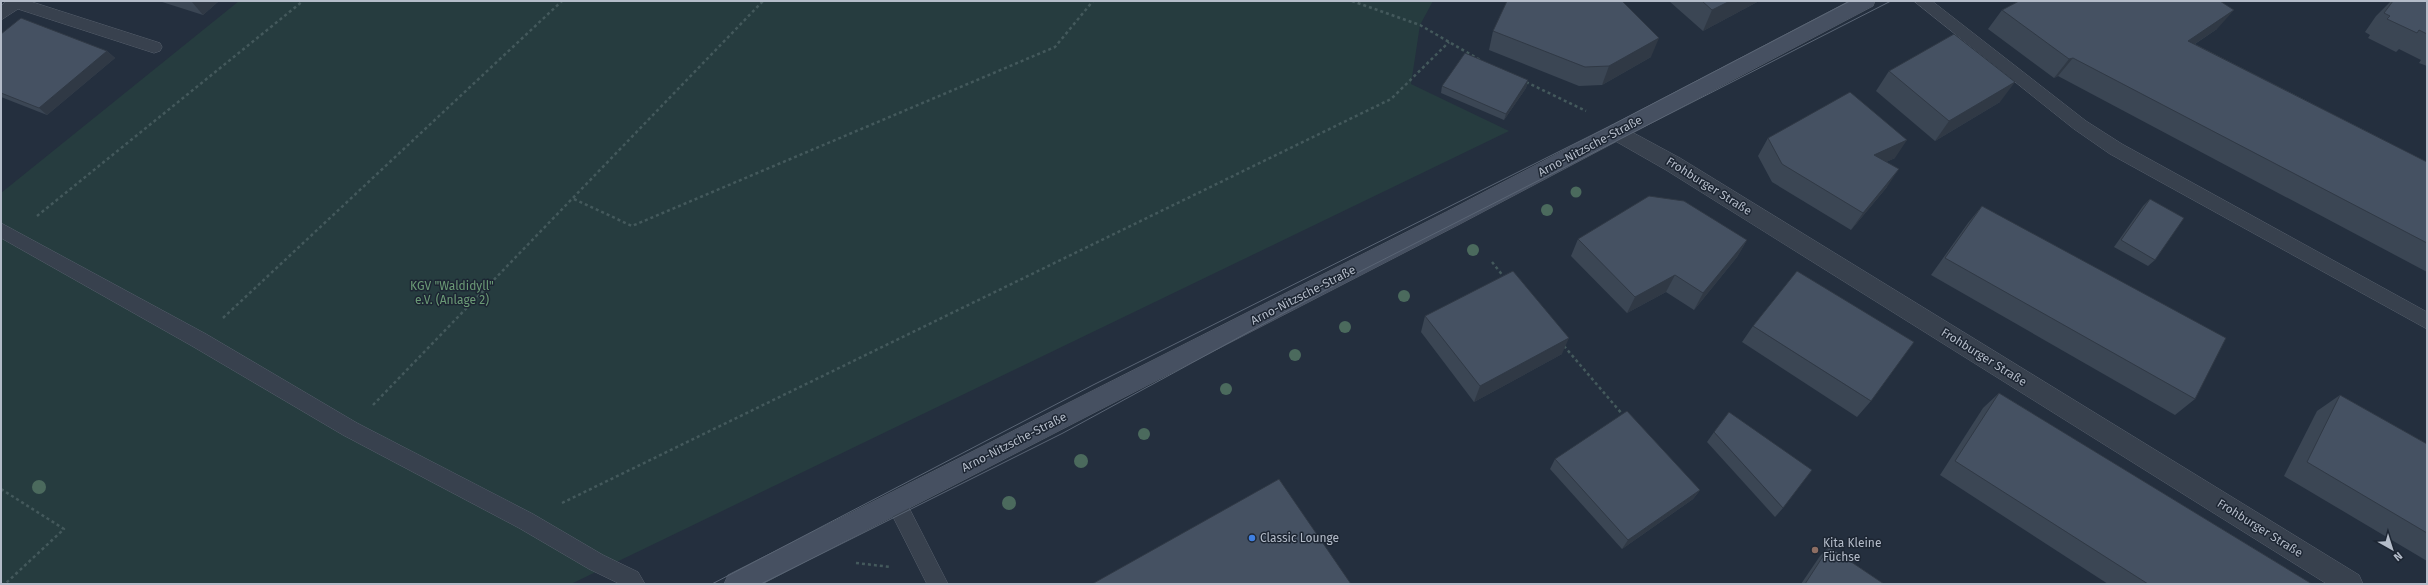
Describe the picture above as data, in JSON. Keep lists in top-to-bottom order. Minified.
{"streets":{"main road":["Arno-Nitzsche-Straße"],"street":["Frohburger Straße"]},"crossings":[["Arno-Nitzsche-Straße","Frohburger Straße"]],"parks":["KGV \"Waldidyll\" e.V. (Anlage 2)"],"places":["Classic Lounge","Kita Kleine Füchse"],"north":"bottom right"}
